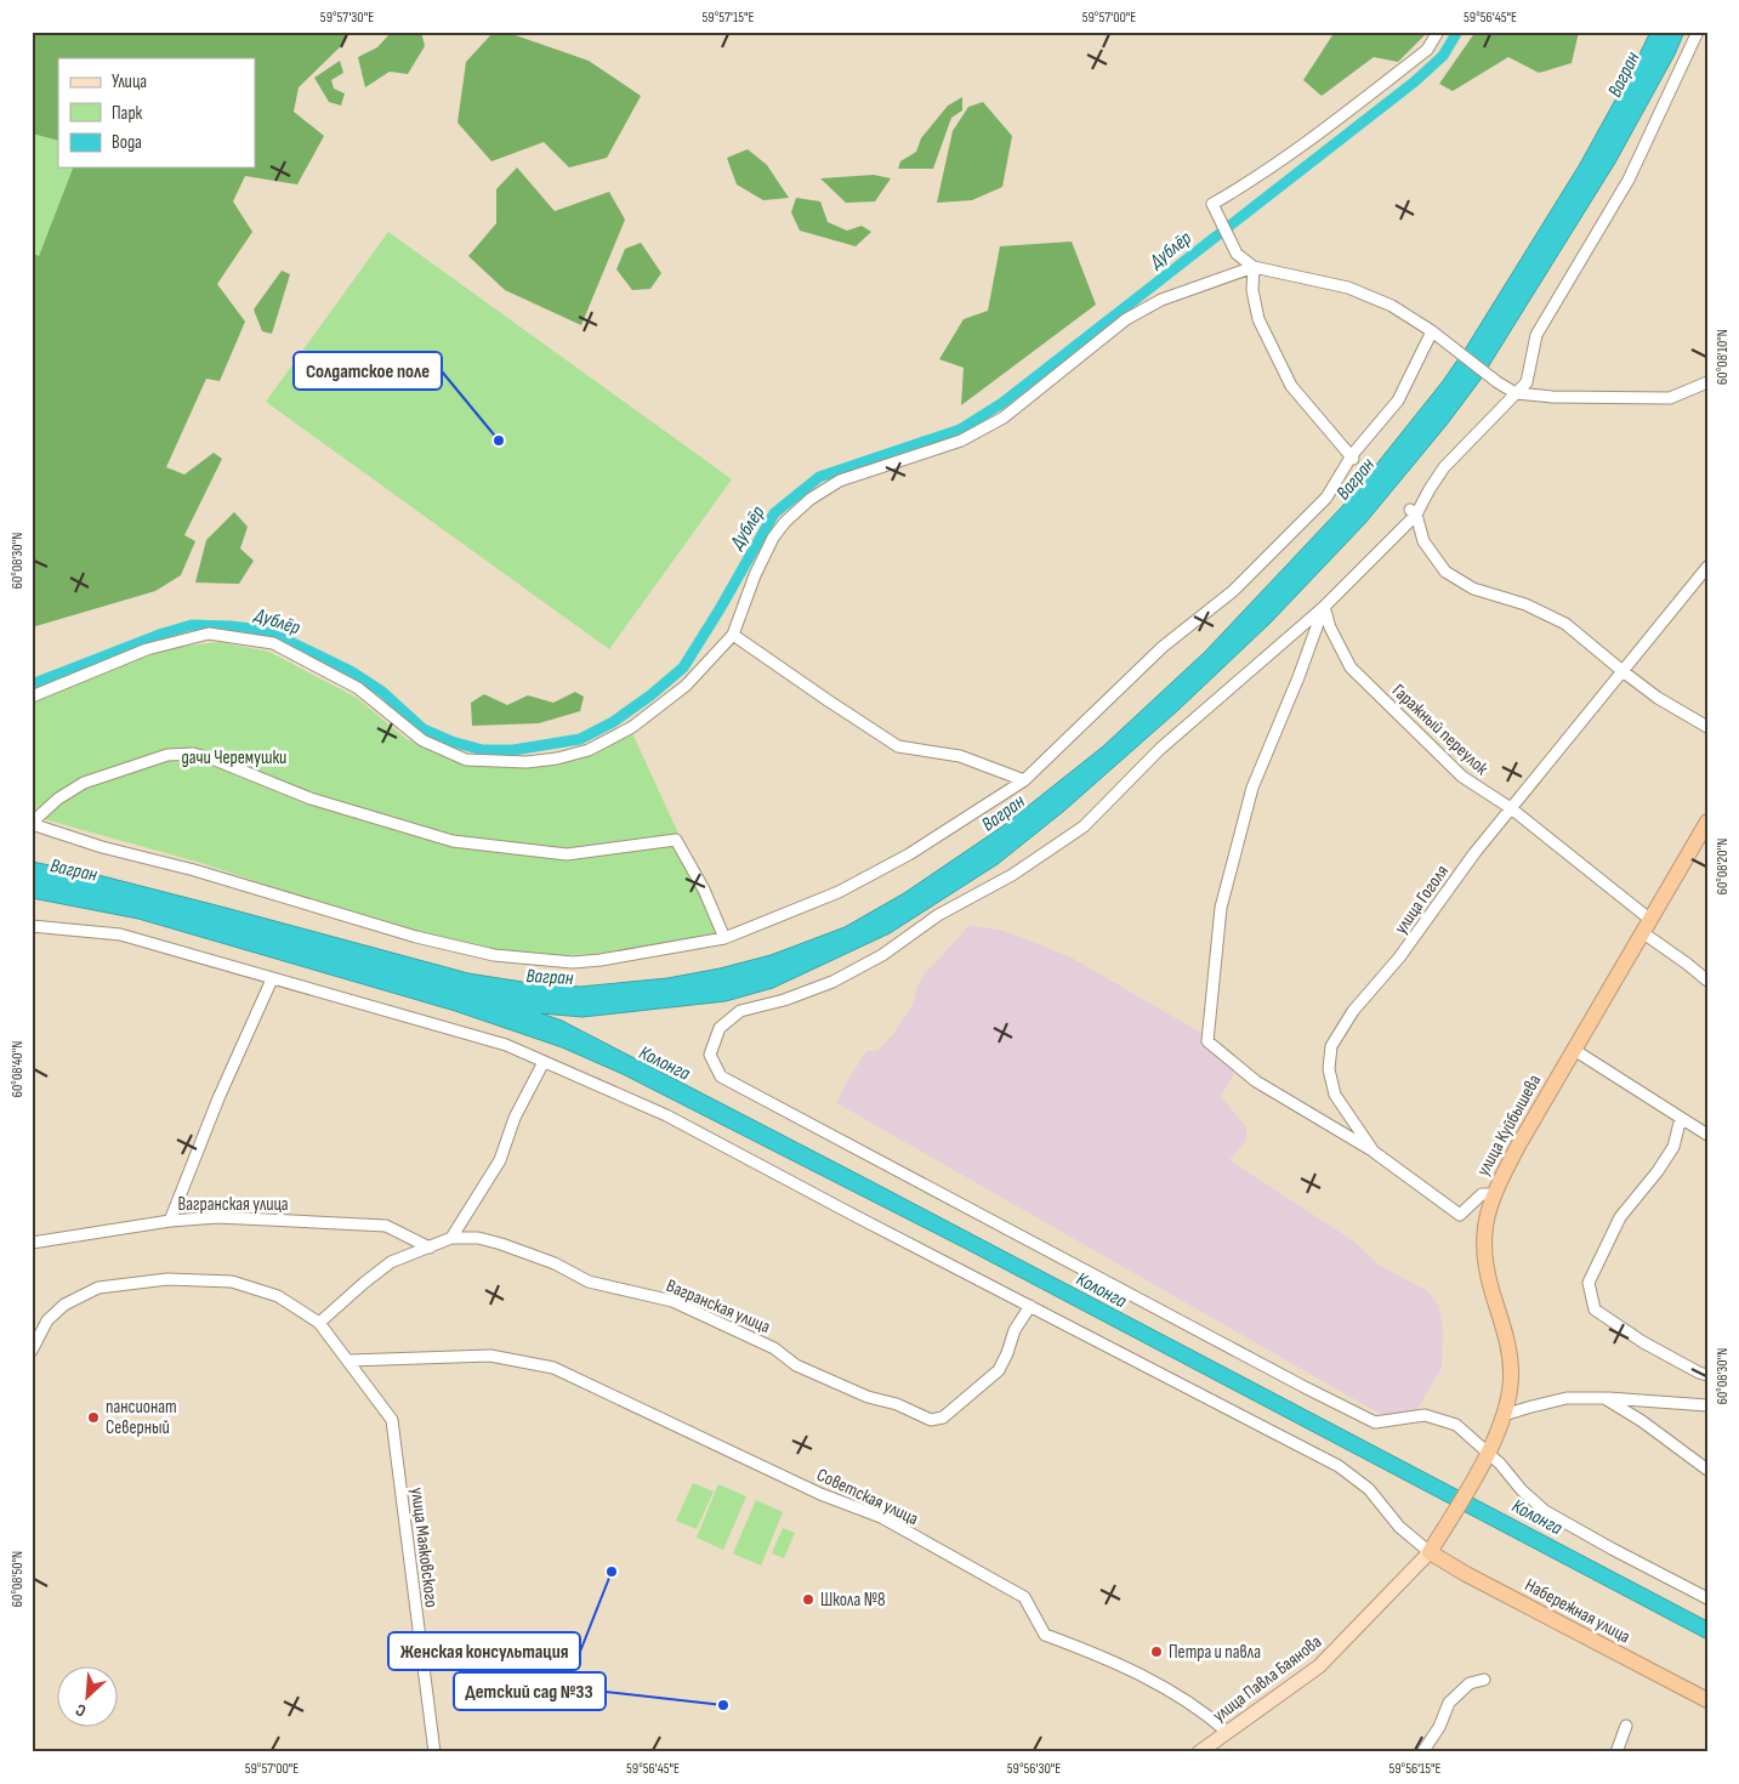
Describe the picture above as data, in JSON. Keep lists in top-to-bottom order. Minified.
{"streets":{"highway":["улица Куйбышева","Набережная улица"],"main road":["улица Павла Баянова"],"street":["Гаражный переулок","улица Гоголя","Вагранская улица","Советская улица","улица Маяковского"]},"crossings":[["Гаражный переулок","улица Гоголя"],["Гаражный переулок","улица Куйбышева"],["улица Гоголя","улица Куйбышева"],["улица Куйбышева","Набережная улица"],["улица Куйбышева","улица Павла Баянова"],["Советская улица","улица Маяковского"],["Советская улица","улица Павла Баянова"],["Набережная улица","улица Павла Баянова"]],"water":["Вагран","Дублёр","Колонга"],"parks":["дачи Черемушки"],"places":["Солдатское поле","пансионат Северный","Женская консультация","Школа №8","Петра и павла","Детский сад №33"],"legend":["Улица","Парк","Вода"],"north":"bottom left","coordinates":["59°57'30\"E","59°57'15\"E","59°57'00\"E","59°56'45\"E","60°08'10\"N","60°08'30\"N","60°08'20\"N","60°08'40\"N","60°08'50\"N","59°56'30\"E","59°56'15\"E"]}
